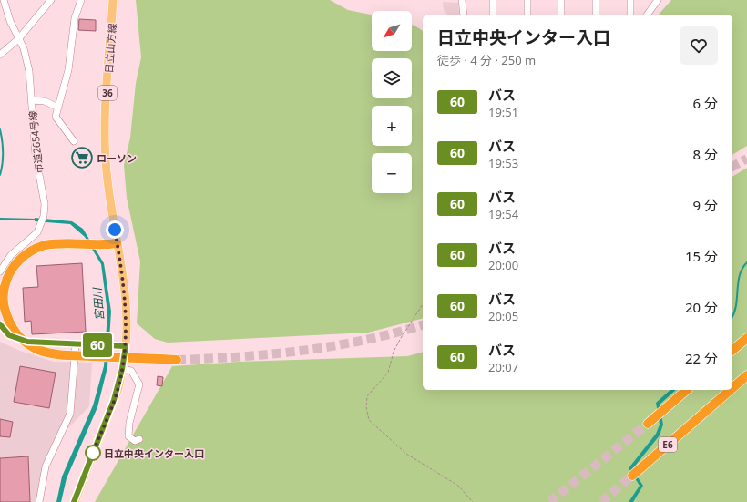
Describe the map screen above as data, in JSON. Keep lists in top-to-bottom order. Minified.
{"streets":{"highway":["E6"],"main road":["日立山方線","36"],"street":["市道2654号線"]},"water":["宮田川"],"places":{"supermarket":["ローソン"],"other":["日立中央インター入口"]},"lines":["bus line 60"],"north":"bottom left","page":{"on_map":"60","map_buttons":["+","−"],"heading":["日立中央インター入口","徒歩 · 4 分 · 250 m"],"list":[{"mark":"60","name":"バス","note":"19:51","value":"6 分"},{"mark":"60","name":"バス","note":"19:53","value":"8 分"},{"mark":"60","name":"バス","note":"19:54","value":"9 分"},{"mark":"60","name":"バス","note":"20:00","value":"15 分"},{"mark":"60","name":"バス","note":"20:05","value":"20 分"},{"mark":"60","name":"バス","note":"20:07","value":"22 分"}]}}
